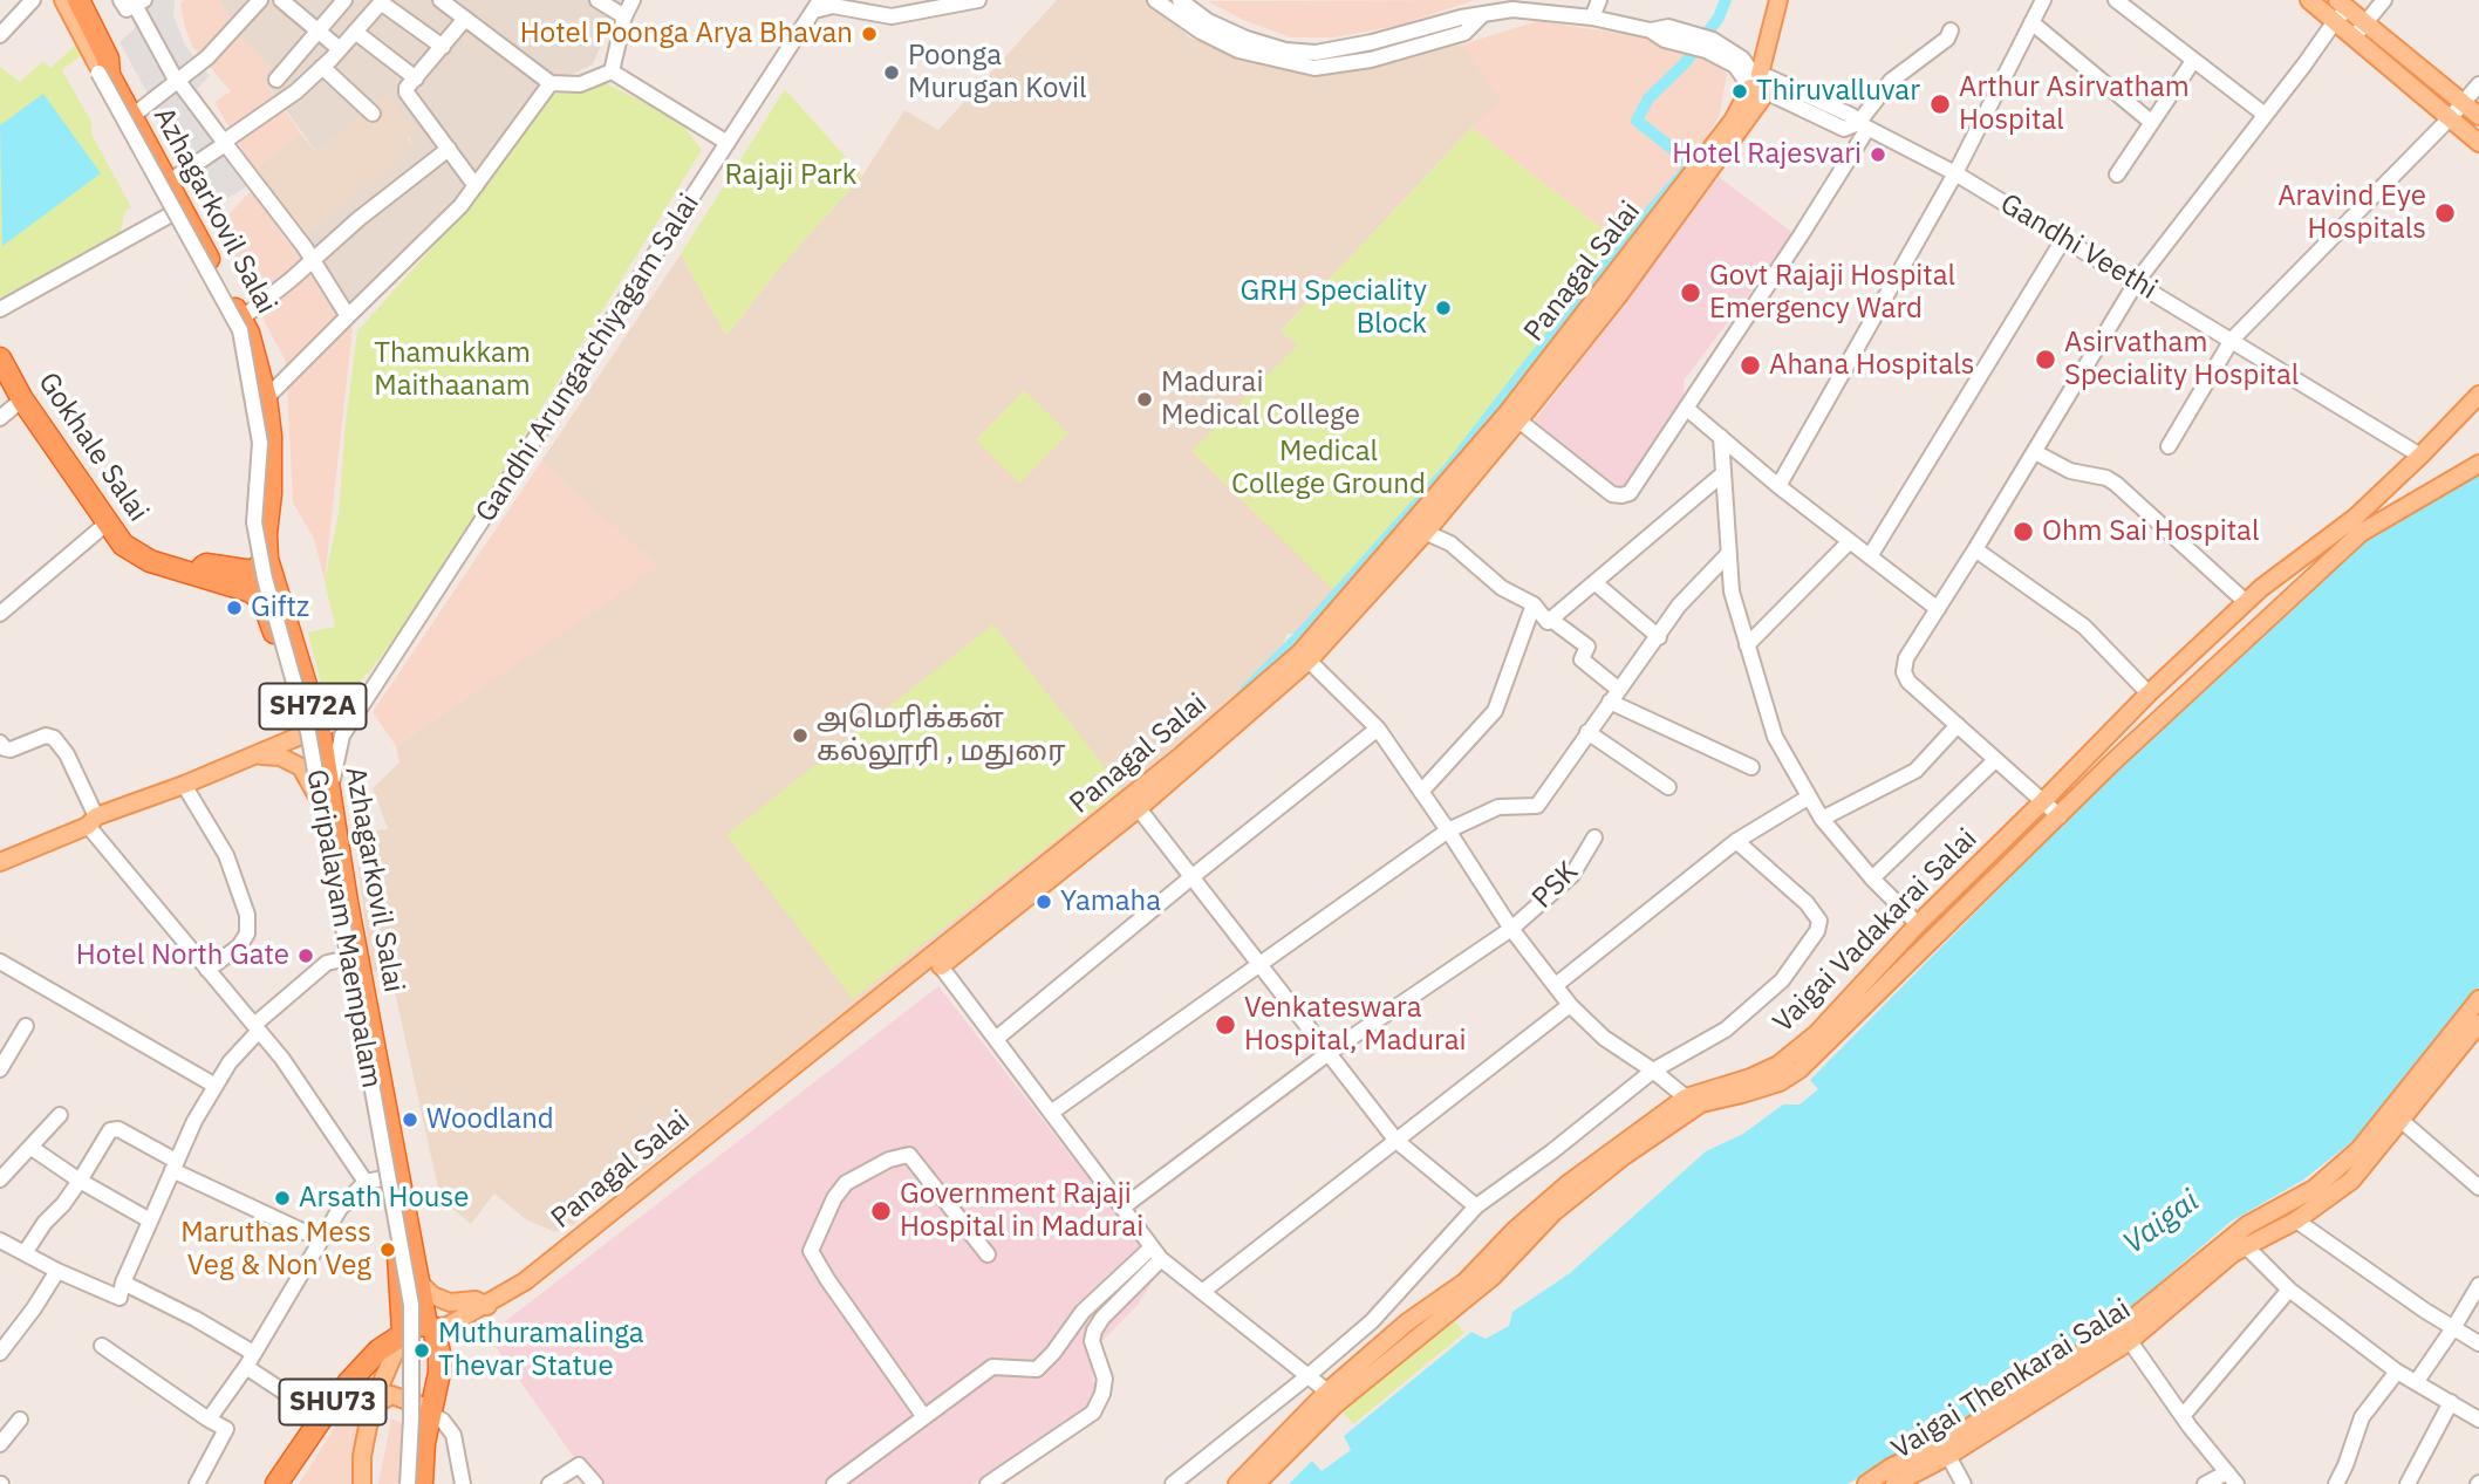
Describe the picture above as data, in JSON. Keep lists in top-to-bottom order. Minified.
{"streets":{"highway":["Azhagarkovil Salai","Gokhale Salai","SH72A","SHU73"],"main road":["Panagal Salai","Vaigai Vadakarai Salai","Vaigai Thenkarai Salai"],"street":["Gandhi Veethi","Gandhi Arungatchiyagam Salai","PSK","Goripalayam Maempalam"]},"crossings":[["Azhagarkovil Salai","Panagal Salai"],["Azhagarkovil Salai","Gandhi Arungatchiyagam Salai"],["Azhagarkovil Salai","Gokhale Salai"],["Azhagarkovil Salai","Goripalayam Maempalam"],["Azhagarkovil Salai","SHU73"],["Gandhi Veethi","Panagal Salai"],["Gandhi Veethi","Vaigai Vadakarai Salai"],["Panagal Salai","SHU73"]],"water":["Vaigai"],"parks":["Rajaji Park","Thamukkam Maithaanam","Medical College Ground"],"places":["Hotel Poonga Arya Bhavan","Poonga Murugan Kovil","Thiruvalluvar","Arthur Asirvatham Hospital","Hotel Rajesvari","Aravind Eye Hospitals","Govt Rajaji Hospital Emergency Ward","GRH Speciality Block","Asirvatham Speciality Hospital","Ahana Hospitals","Madurai Medical College","Ohm Sai Hospital","Giftz","அமெரிக்கன் கல்லூரி , மதுரை","Yamaha","Hotel North Gate","Venkateswara Hospital, Madurai","Woodland","Arsath House","Government Rajaji Hospital in Madurai","Maruthas Mess Veg & Non Veg","Muthuramalinga Thevar Statue"]}
